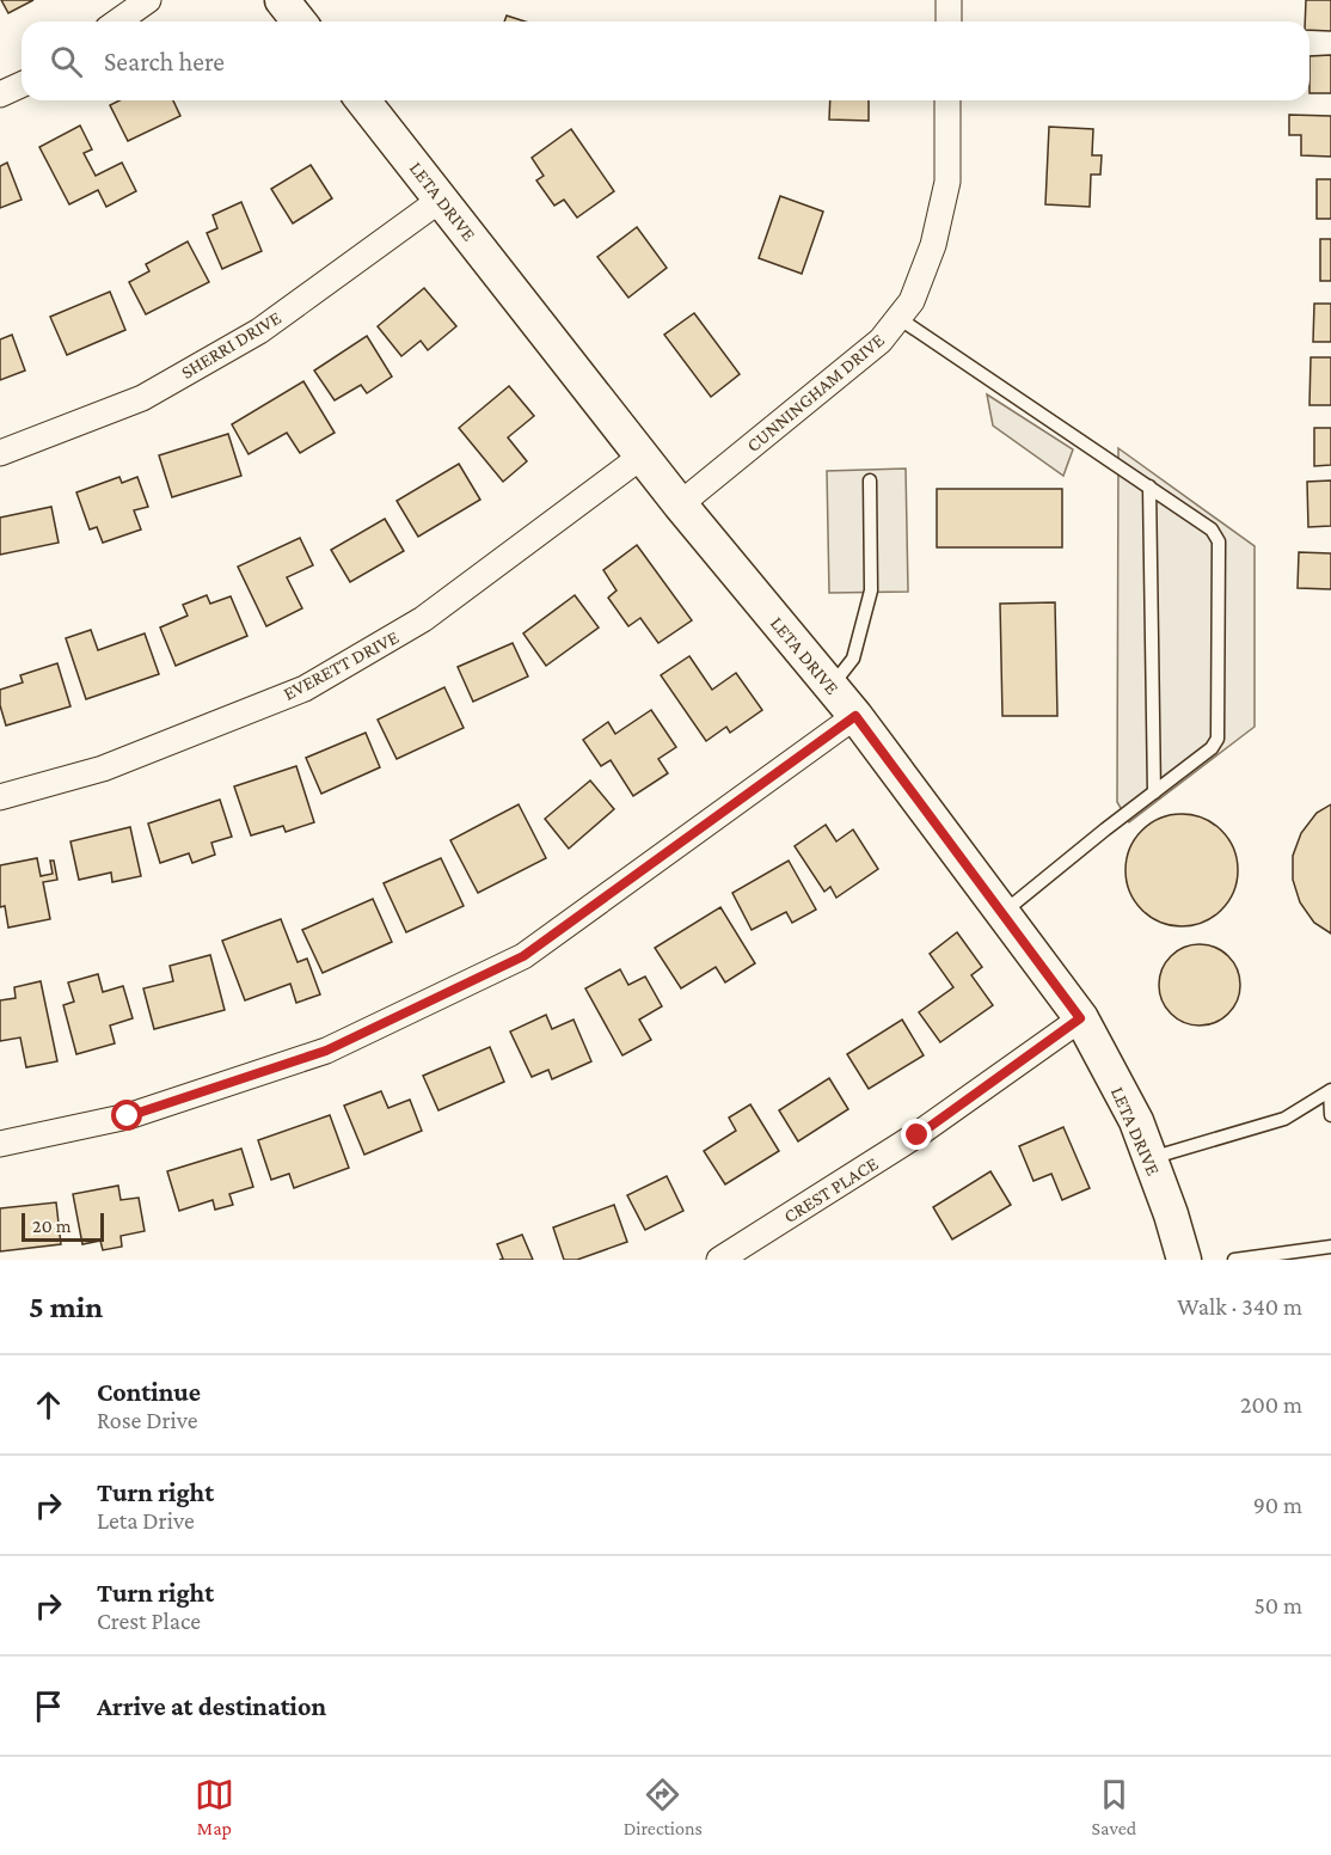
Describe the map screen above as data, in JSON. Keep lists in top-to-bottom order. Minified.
{"streets":{"street":["LETA DRIVE","SHERRI DRIVE","CUNNINGHAM DRIVE","EVERETT DRIVE","CREST PLACE"]},"crossings":[["LETA DRIVE","SHERRI DRIVE"],["LETA DRIVE","CUNNINGHAM DRIVE"],["LETA DRIVE","EVERETT DRIVE"],["LETA DRIVE","CREST PLACE"]],"scale_bar":"20 m","page":{"search":"Search here","scale":"20 m","heading":["5 min","Walk · 340 m"],"list":[["Continue","Rose Drive","200 m"],["Turn right","Leta Drive","90 m"],["Turn right","Crest Place","50 m"],"Arrive at destination"],"nav":["Map","Directions","Saved"]}}
